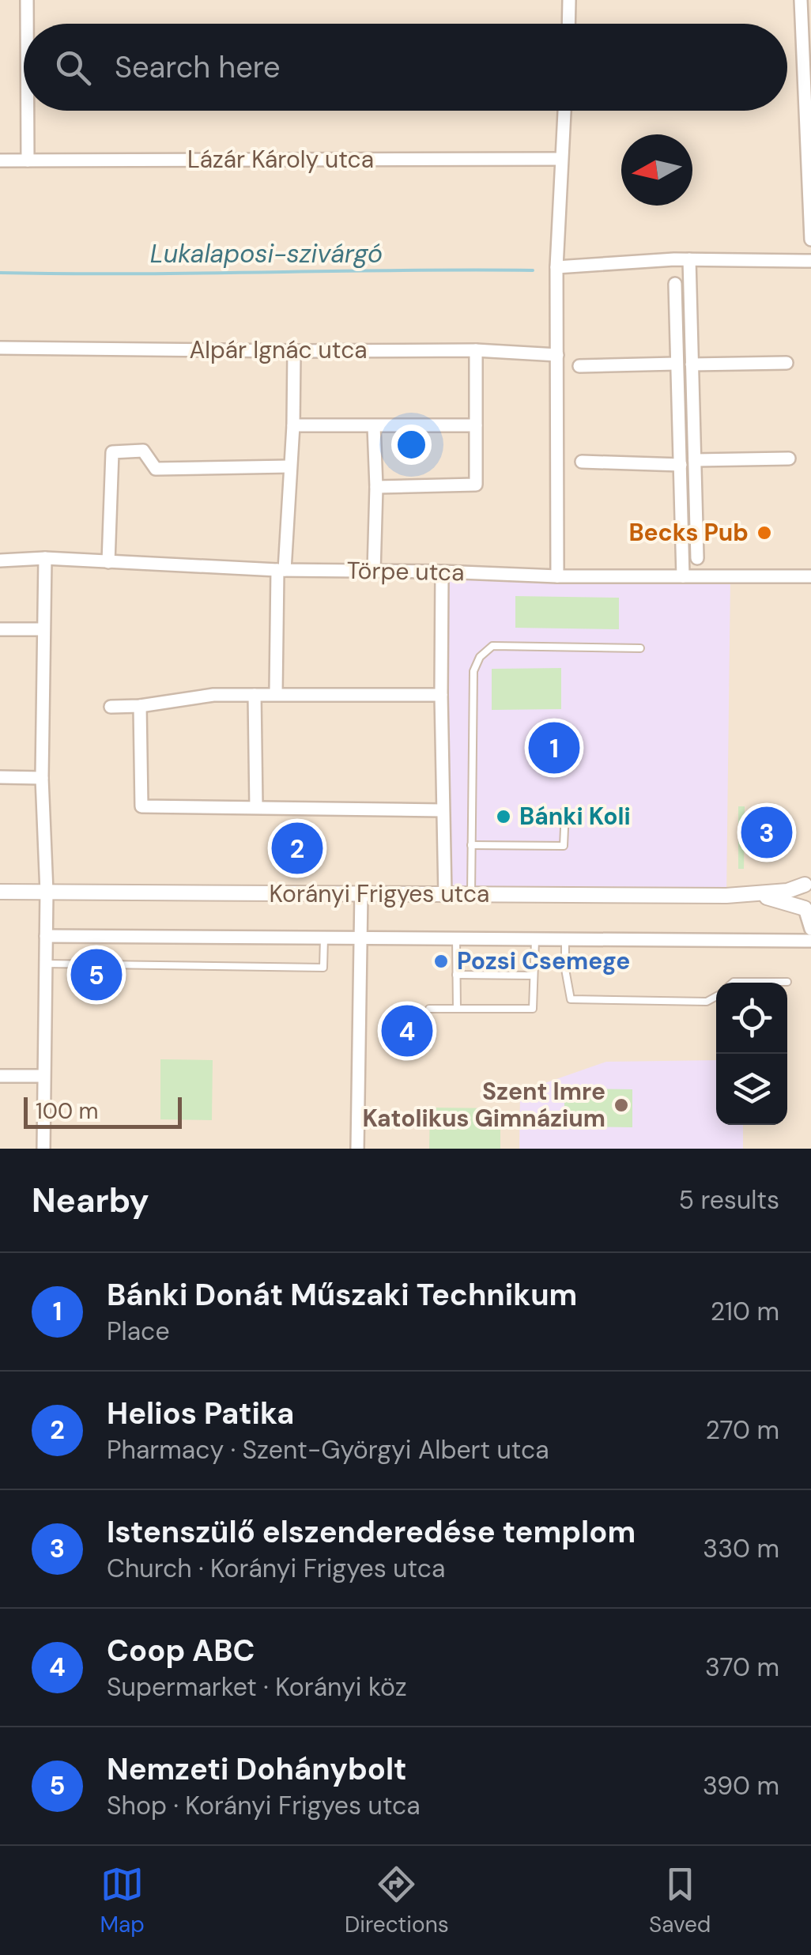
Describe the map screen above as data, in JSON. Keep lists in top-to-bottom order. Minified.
{"streets":{"street":["Lázár Károly utca","Alpár Ignác utca","Törpe utca","Korányi Frigyes utca"]},"water":["Lukalaposi-szivárgó"],"places":["Becks Pub","Bánki Koli","Pozsi Csemege","Szent Imre Katolikus Gimnázium"],"scale_bar":"100 m","north":"left","page":{"search":"Search here","pins":["1","3","2","5","4"],"scale":"100 m","heading":["Nearby","5 results"],"list":[{"mark":"1","name":"Bánki Donát Műszaki Technikum","note":"Place","value":"210 m"},{"mark":"2","name":"Helios Patika","note":"Pharmacy · Szent-Györgyi Albert utca","value":"270 m"},{"mark":"3","name":"Istenszülő elszenderedése templom","note":"Church · Korányi Frigyes utca","value":"330 m"},{"mark":"4","name":"Coop ABC","note":"Supermarket · Korányi köz","value":"370 m"},{"mark":"5","name":"Nemzeti Dohánybolt","note":"Shop · Korányi Frigyes utca","value":"390 m"}],"nav":["Map","Directions","Saved"]}}
